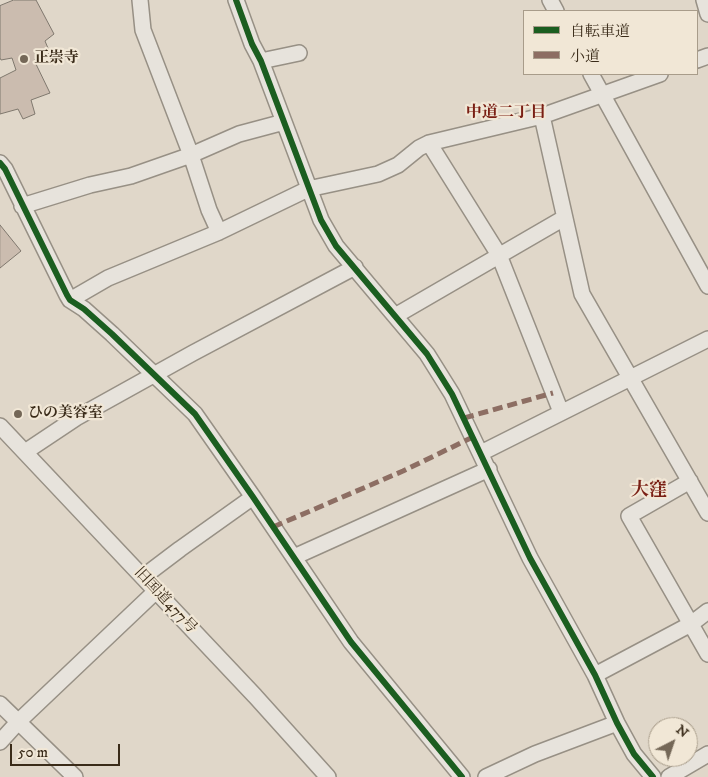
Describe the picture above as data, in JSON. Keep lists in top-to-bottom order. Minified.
{"streets":{"street":["旧国道477号"]},"districts":["中道二丁目","大窪"],"places":["正崇寺","ひの美容室"],"legend":["自転車道","小道"],"scale_bar":"50 m","north":"top right"}
